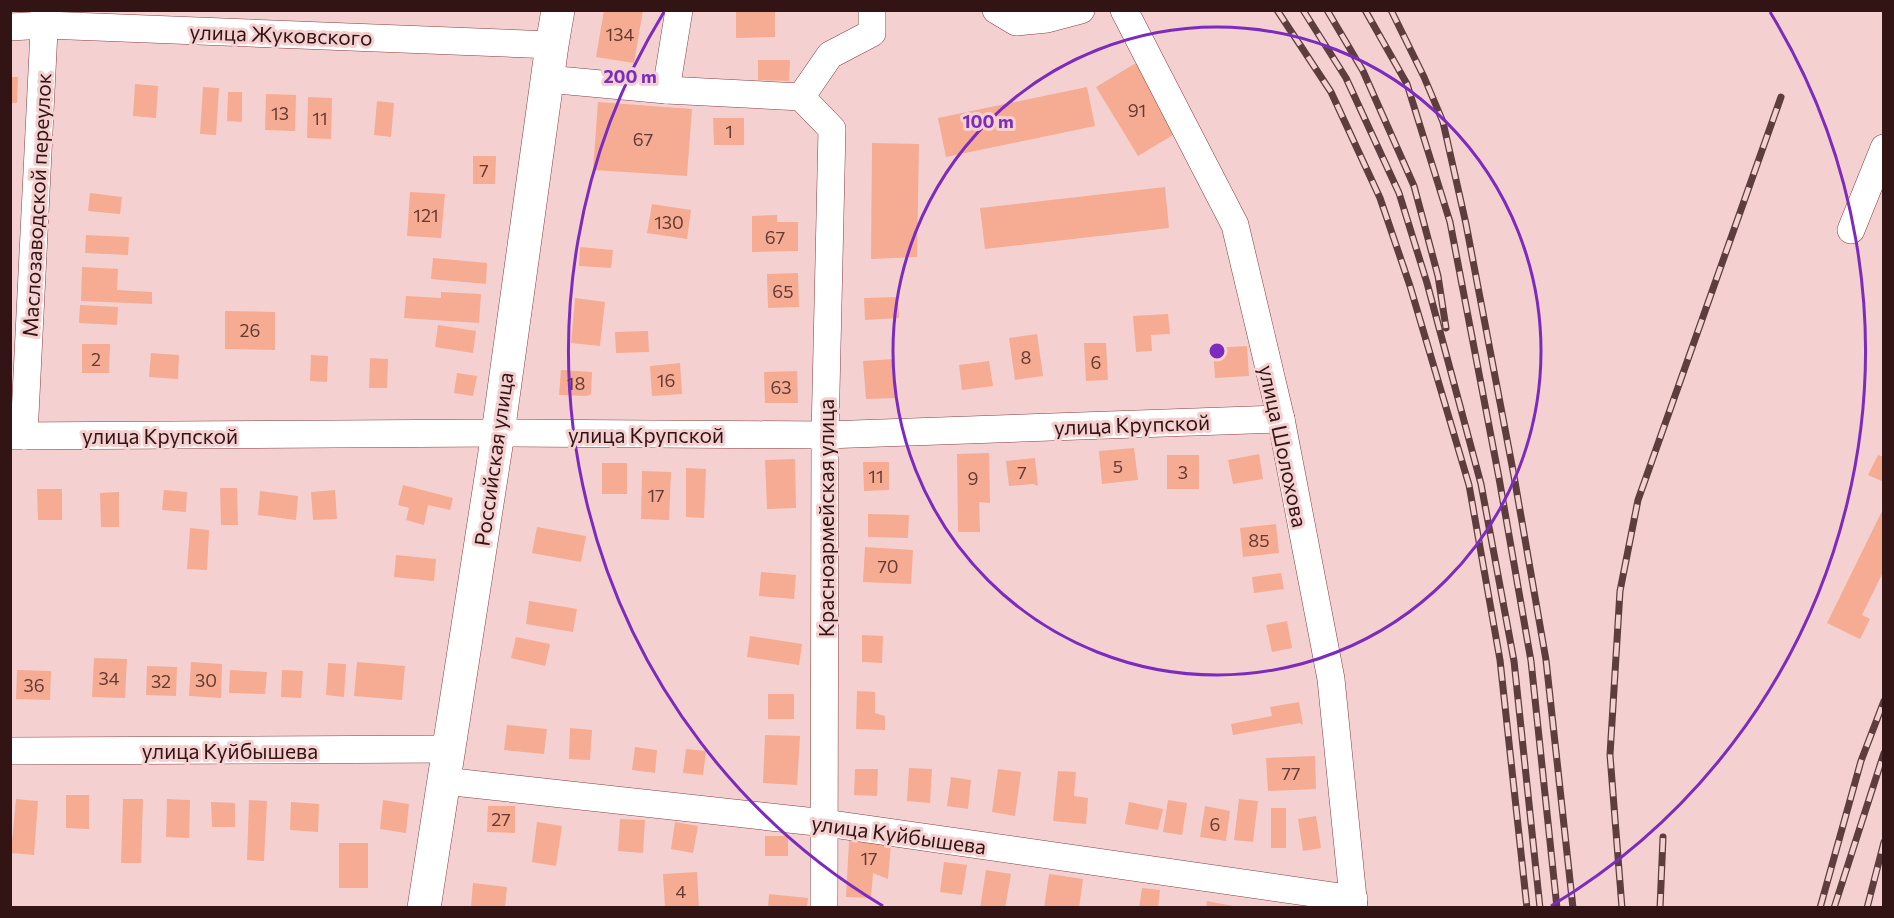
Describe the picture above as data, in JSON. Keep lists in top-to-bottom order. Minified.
{"streets":{"main road":["Российская улица"],"street":["улица Жуковского","Маслозаводской переулок","улица Крупской","улица Шолохова","Красноармейская улица","улица Куйбышева"]},"crossings":[["улица Жуковского","Маслозаводской переулок"],["улица Жуковского","Российская улица"],["Маслозаводской переулок","улица Крупской"],["улица Крупской","улица Шолохова"],["улица Крупской","Российская улица"],["улица Крупской","Красноармейская улица"],["улица Шолохова","улица Куйбышева"],["Российская улица","улица Куйбышева"],["Красноармейская улица","улица Куйбышева"]],"house_numbers":["134","91","13","11","1","67","7","121","130","67","65","26","8","2","6","16","18","63","5","7","3","11","9","17","85","70","34","30","32","36","77","27","6","17","4"],"rings":["200 m","100 m"]}
